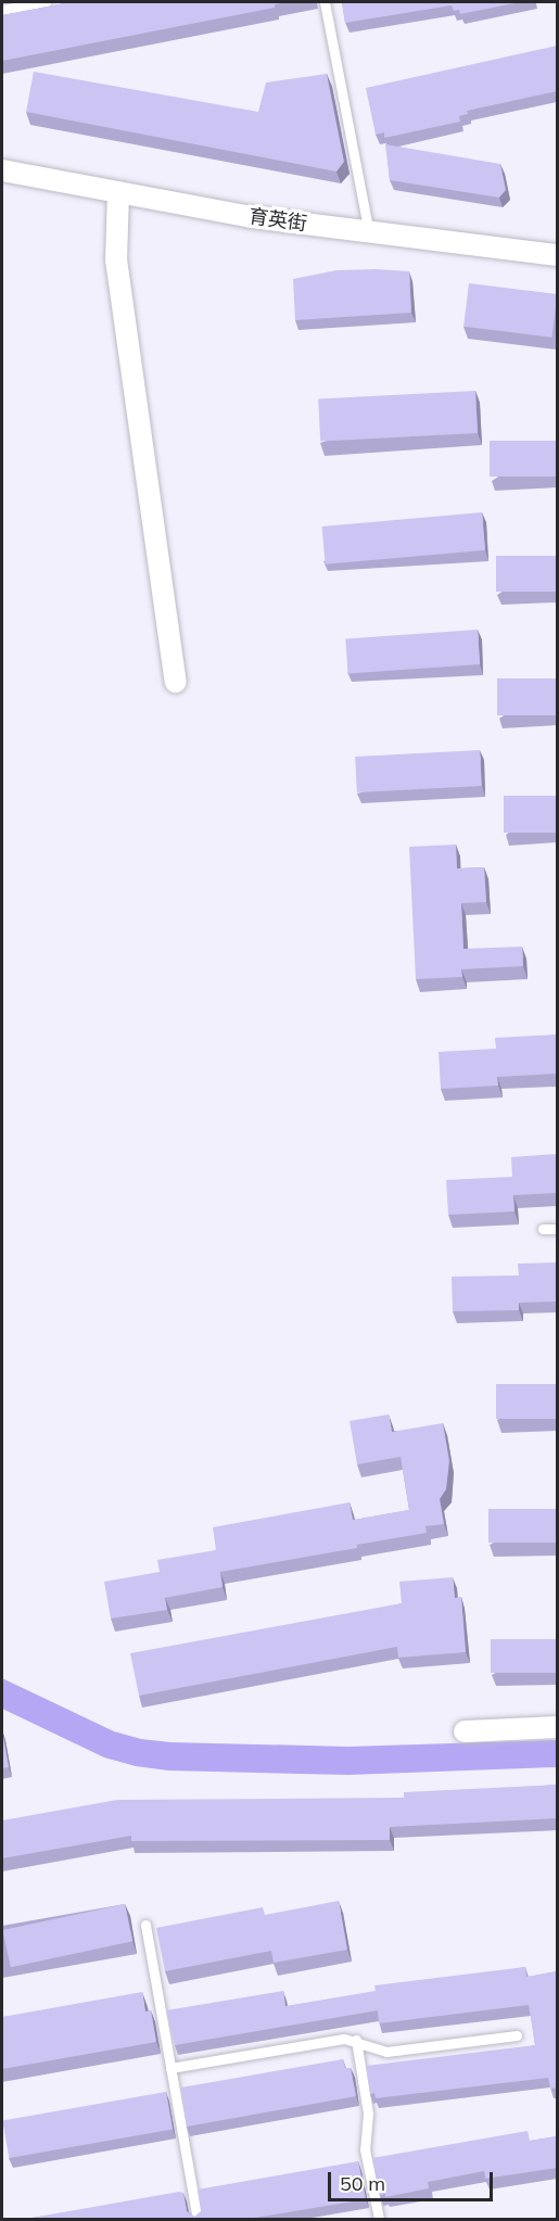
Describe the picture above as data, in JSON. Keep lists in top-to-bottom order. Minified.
{"streets":{"street":["育英街"]},"scale_bar":"50 m"}
